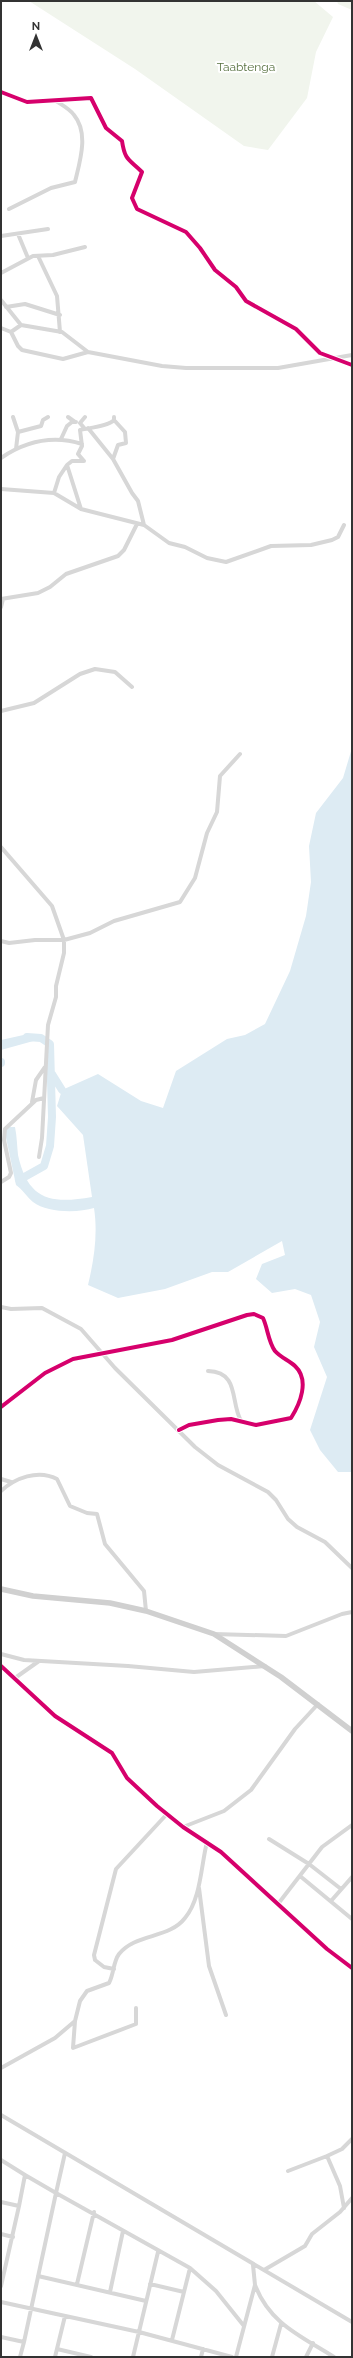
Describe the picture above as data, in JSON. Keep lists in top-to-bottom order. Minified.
{"parks":["Taabtenga"],"north":"top"}
